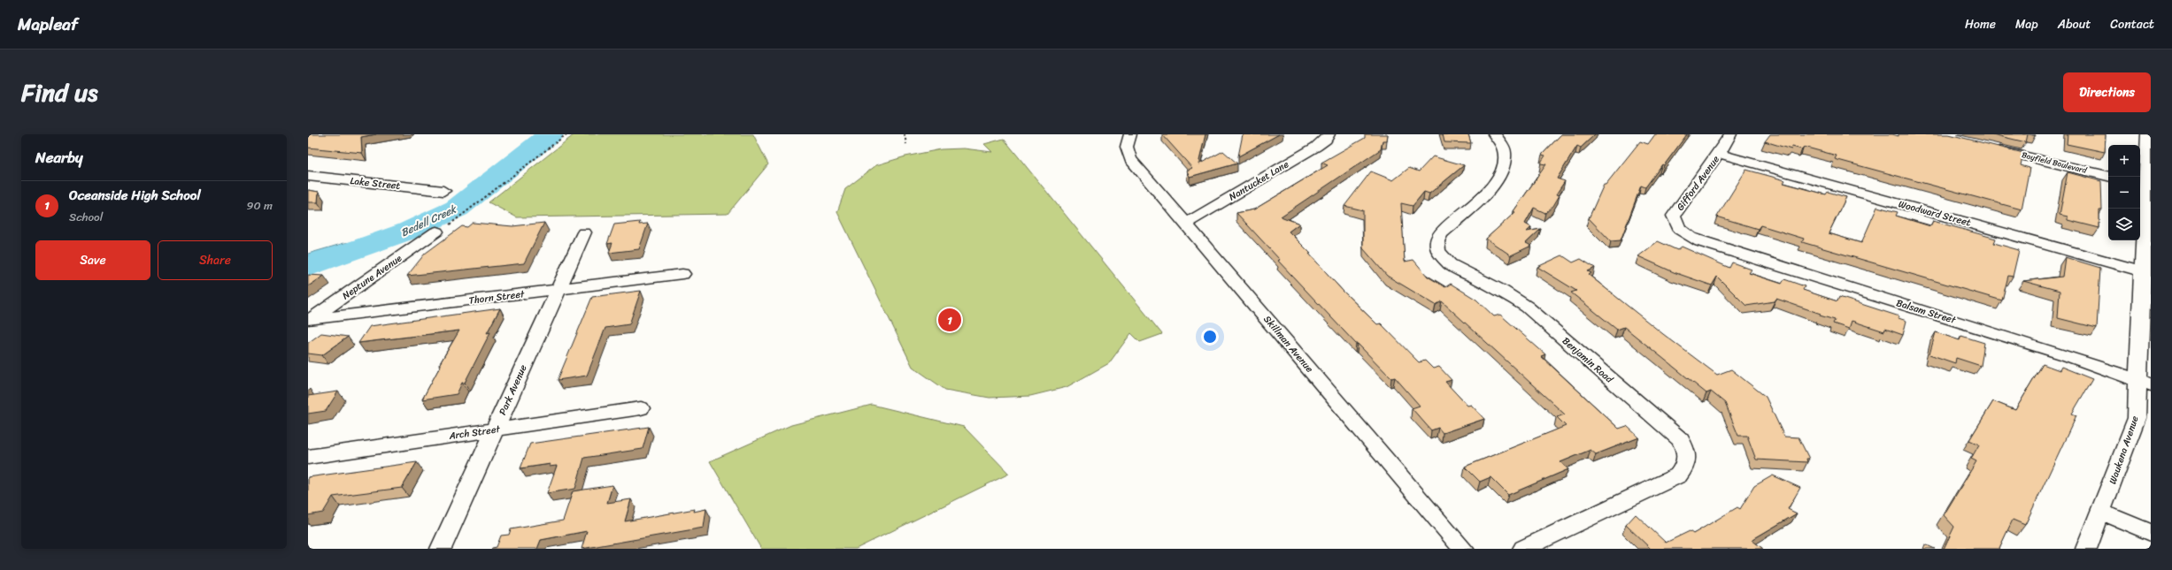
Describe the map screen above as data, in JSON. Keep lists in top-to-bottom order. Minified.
{"streets":{"street":["Bayfield Boulevard","Nantucket Lane","Lake Street","Gifford Avenue","Woodward Street","Neptune Avenue","Thorn Street","Balsam Street","Skillman Avenue","Benjamin Road","Park Avenue","Arch Street","Waukena Avenue"]},"crossings":[["Nantucket Lane","Skillman Avenue"],["Gifford Avenue","Woodward Street"],["Gifford Avenue","Balsam Street"],["Woodward Street","Waukena Avenue"],["Neptune Avenue","Thorn Street"],["Thorn Street","Park Avenue"],["Balsam Street","Waukena Avenue"],["Park Avenue","Arch Street"]],"water":["Bedell Creek"],"page":{"header":"Mapleaf","nav":["Home","Map","About","Contact"],"title":"Find us","buttons":["Directions",["Save","Share"]],"heading":"Nearby","map_buttons":["+","−"],"list":[{"mark":"1","name":"Oceanside High School","note":"School","value":"90 m"}],"pins":"1"}}
